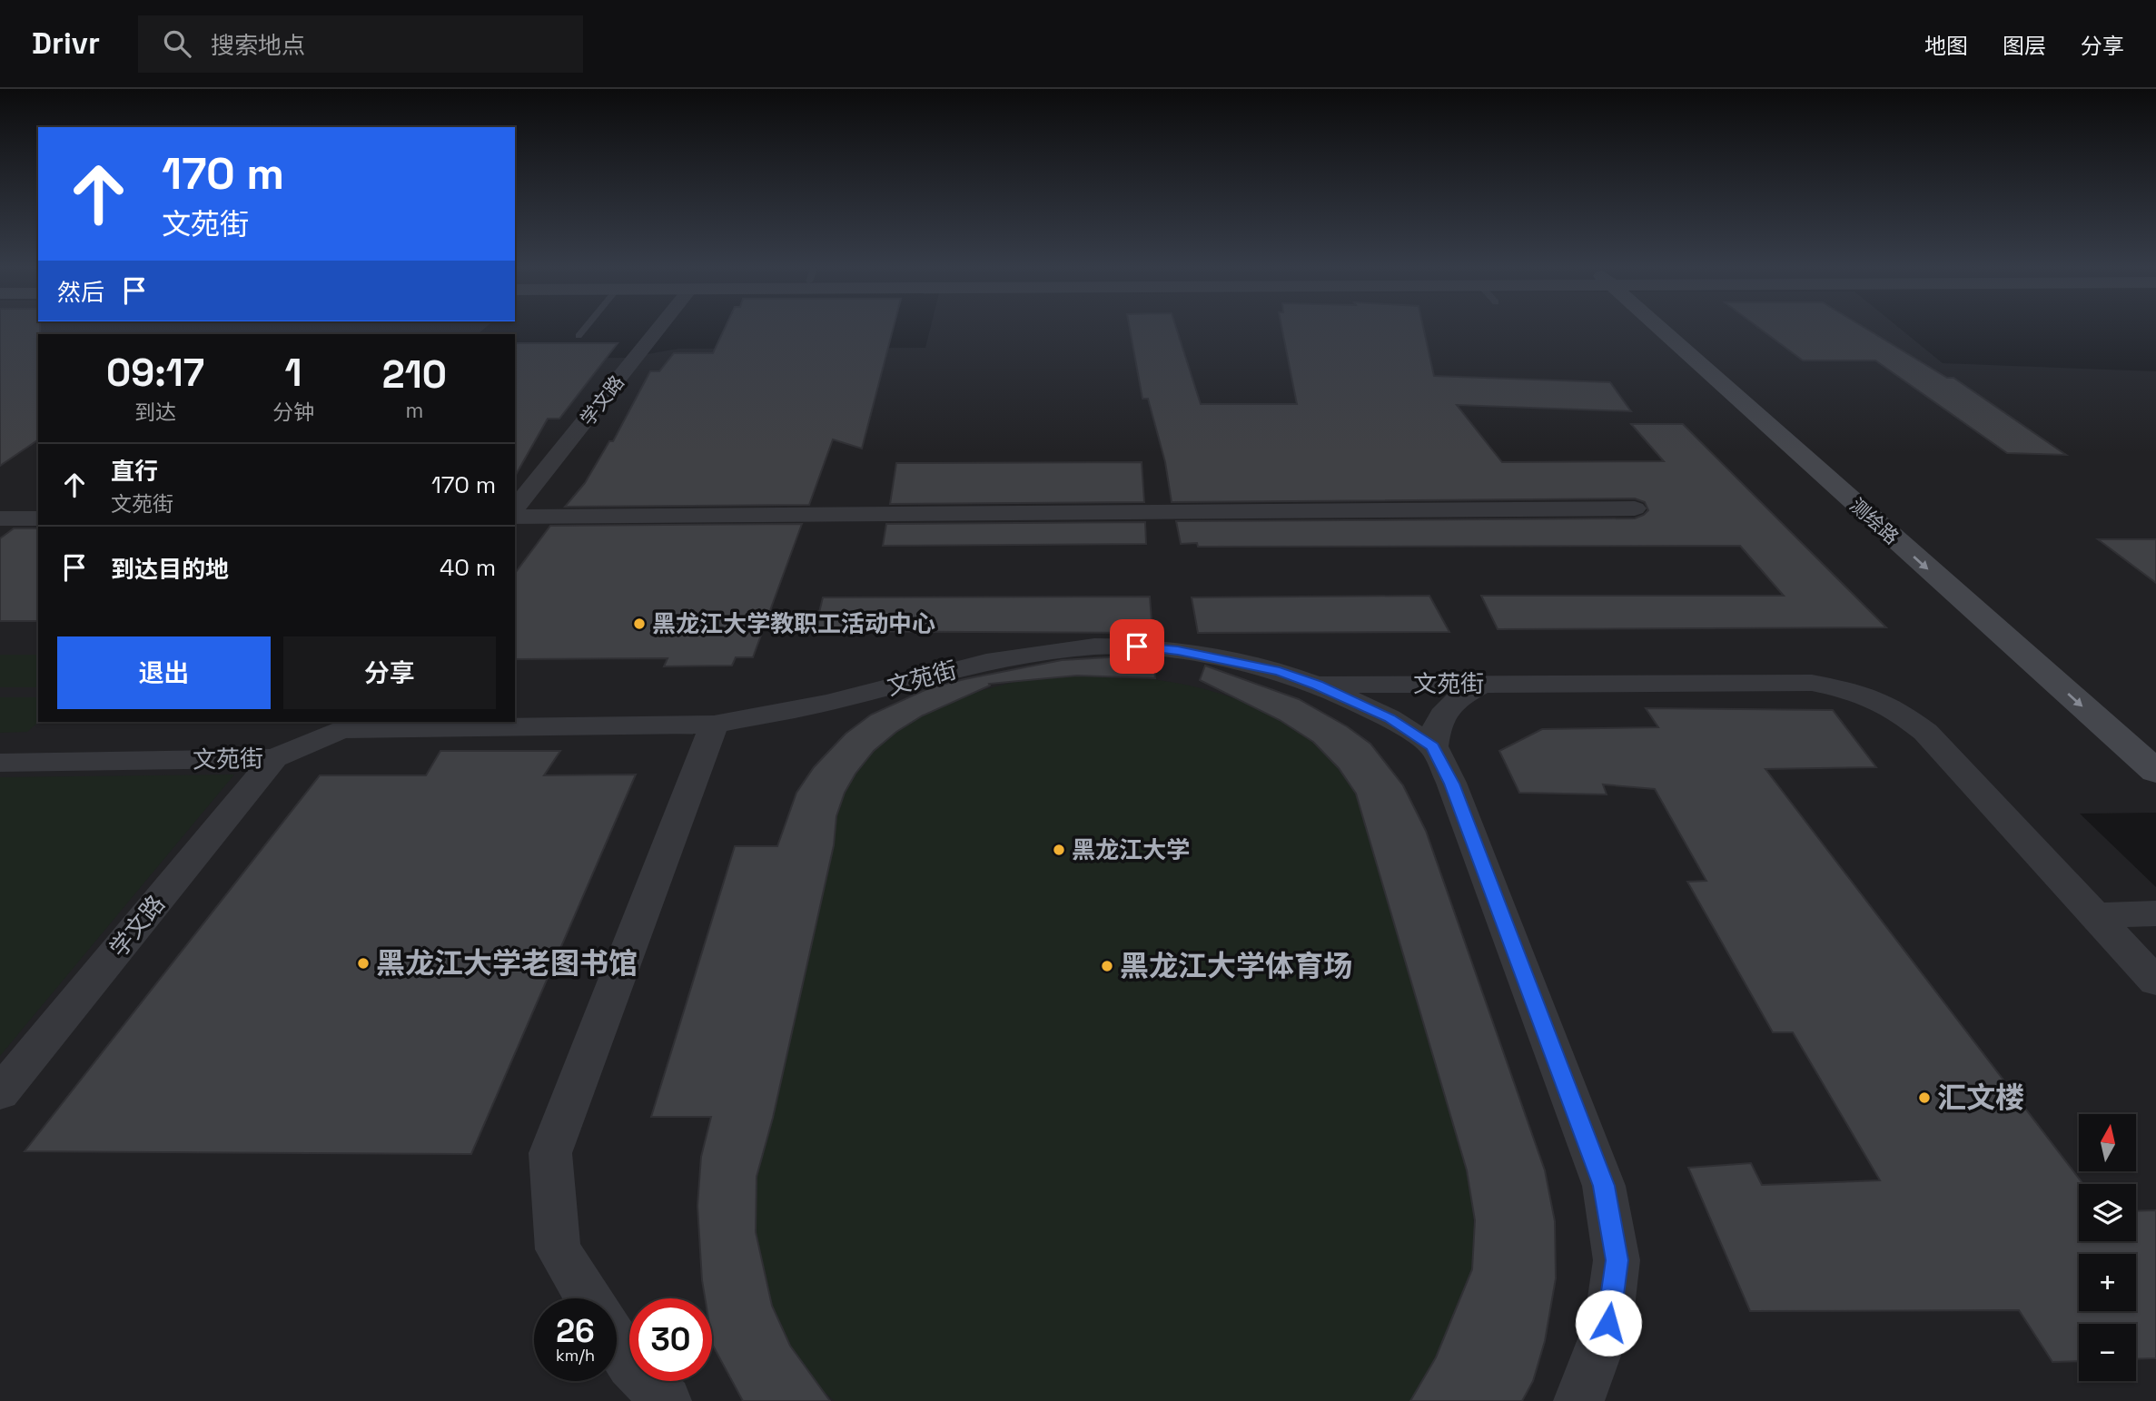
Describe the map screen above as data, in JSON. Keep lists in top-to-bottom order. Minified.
{"streets":{"main road":["测绘路"],"street":["学文路","文苑街"]},"crossings":[["学文路","文苑街"]],"places":["黑龙江大学教职工活动中心","黑龙江大学","黑龙江大学老图书馆","黑龙江大学体育场","汇文楼"],"north":"top","page":{"header":"Drivr","search":"搜索地点","nav":["地图","图层","分享"],"turn":["170 m","文苑街"],"then":"然后","eta":["09:17","到达","1","分钟","210","m"],"list":[{"name":"直行","note":"文苑街","value":"170 m"},{"name":"到达目的地","value":"40 m"}],"buttons":["退出","分享"],"map_buttons":["+","−"],"speed":"26 km/h","limit":"30"}}
